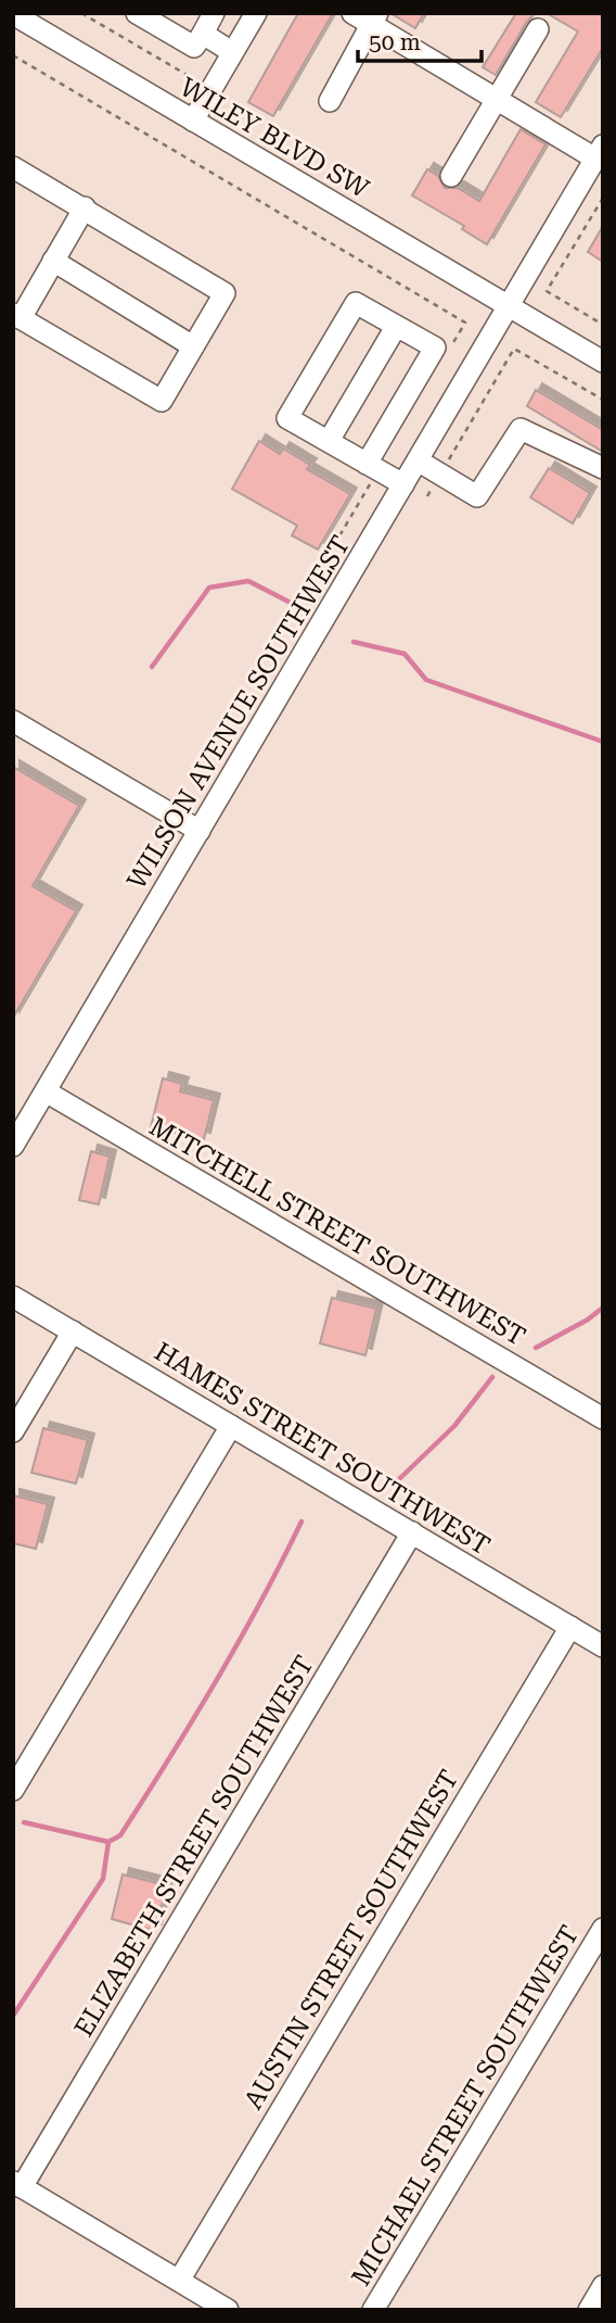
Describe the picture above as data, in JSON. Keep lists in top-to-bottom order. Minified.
{"streets":{"street":["WILEY BLVD SW","WILSON AVENUE SOUTHWEST","MITCHELL STREET SOUTHWEST","HAMES STREET SOUTHWEST","ELIZABETH STREET SOUTHWEST","AUSTIN STREET SOUTHWEST","MICHAEL STREET SOUTHWEST"]},"crossings":[["WILEY BLVD SW","WILSON AVENUE SOUTHWEST"],["WILSON AVENUE SOUTHWEST","MITCHELL STREET SOUTHWEST"],["HAMES STREET SOUTHWEST","ELIZABETH STREET SOUTHWEST"],["HAMES STREET SOUTHWEST","AUSTIN STREET SOUTHWEST"]],"scale_bar":"50 m"}
